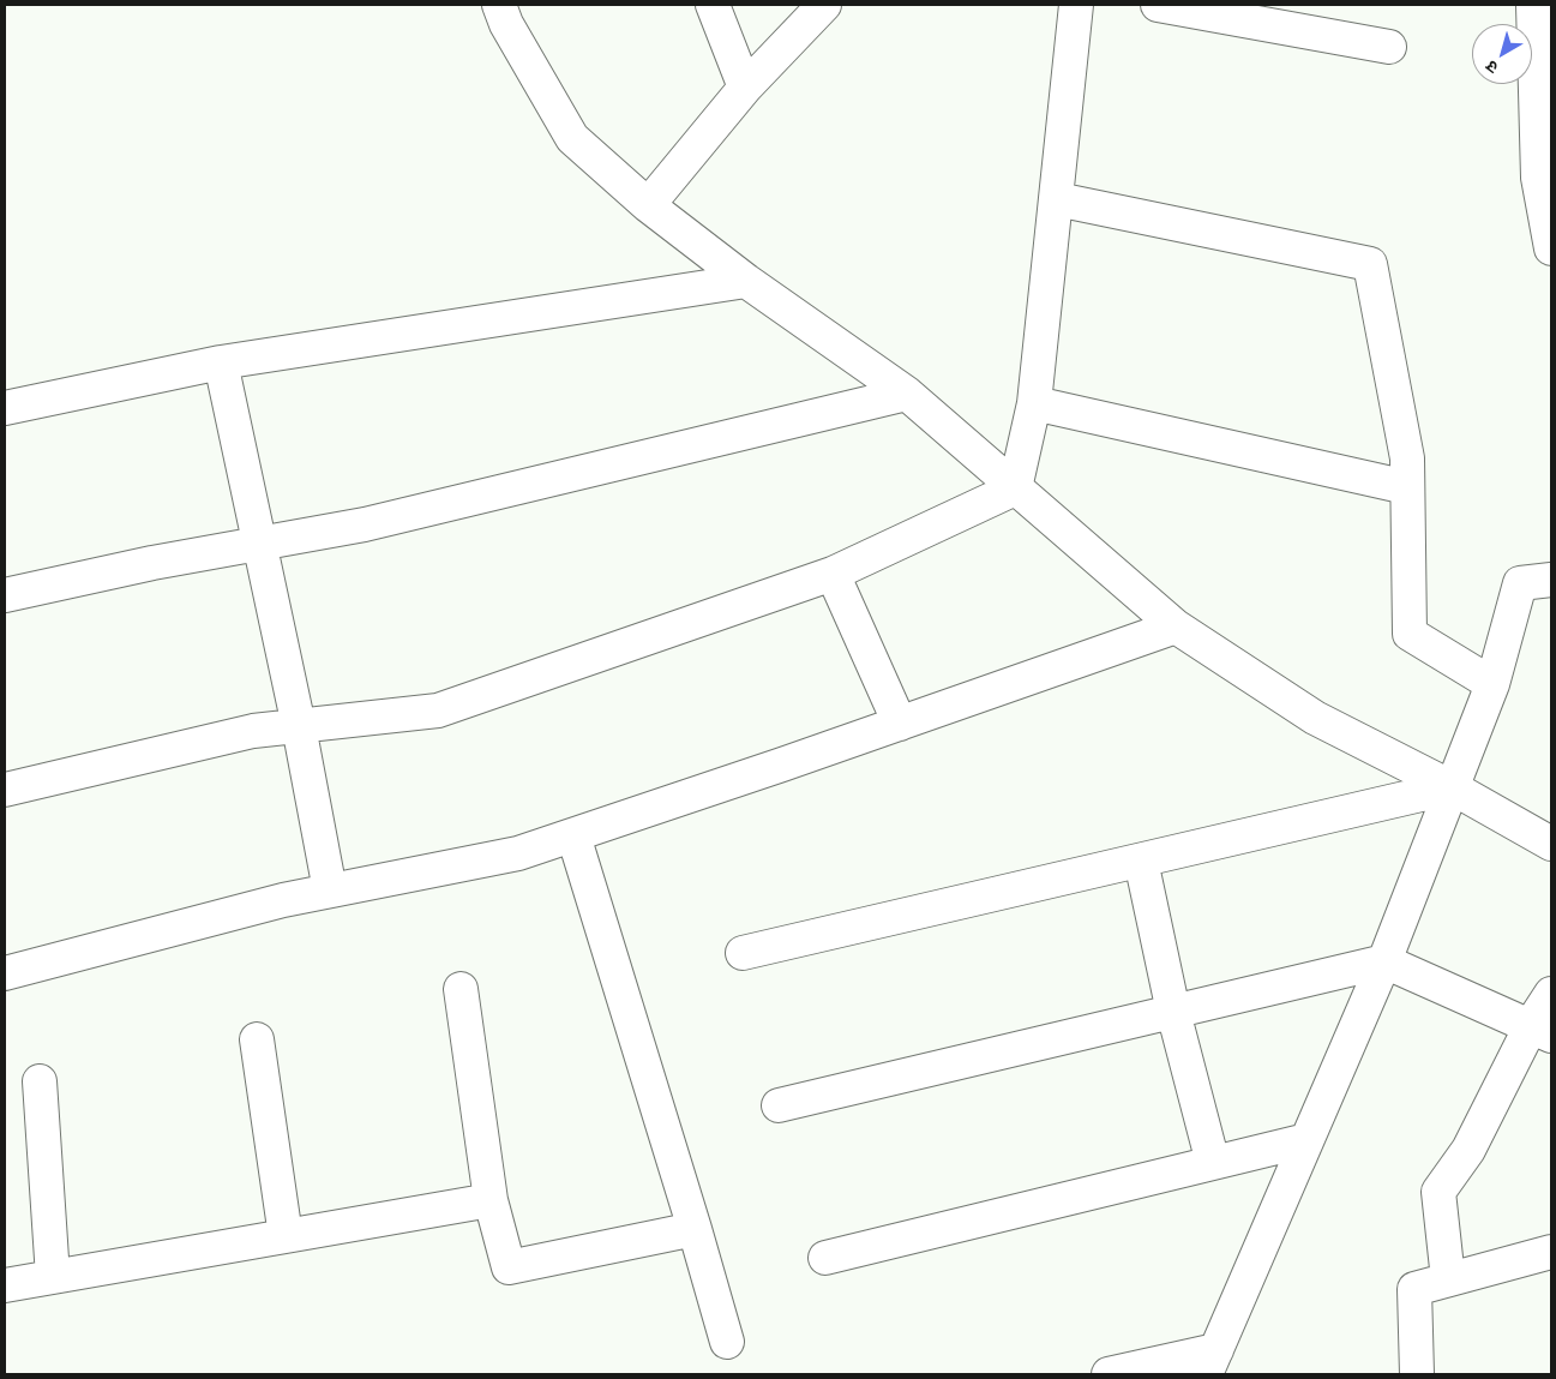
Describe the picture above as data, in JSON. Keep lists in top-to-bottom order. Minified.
{"north":"bottom left"}
